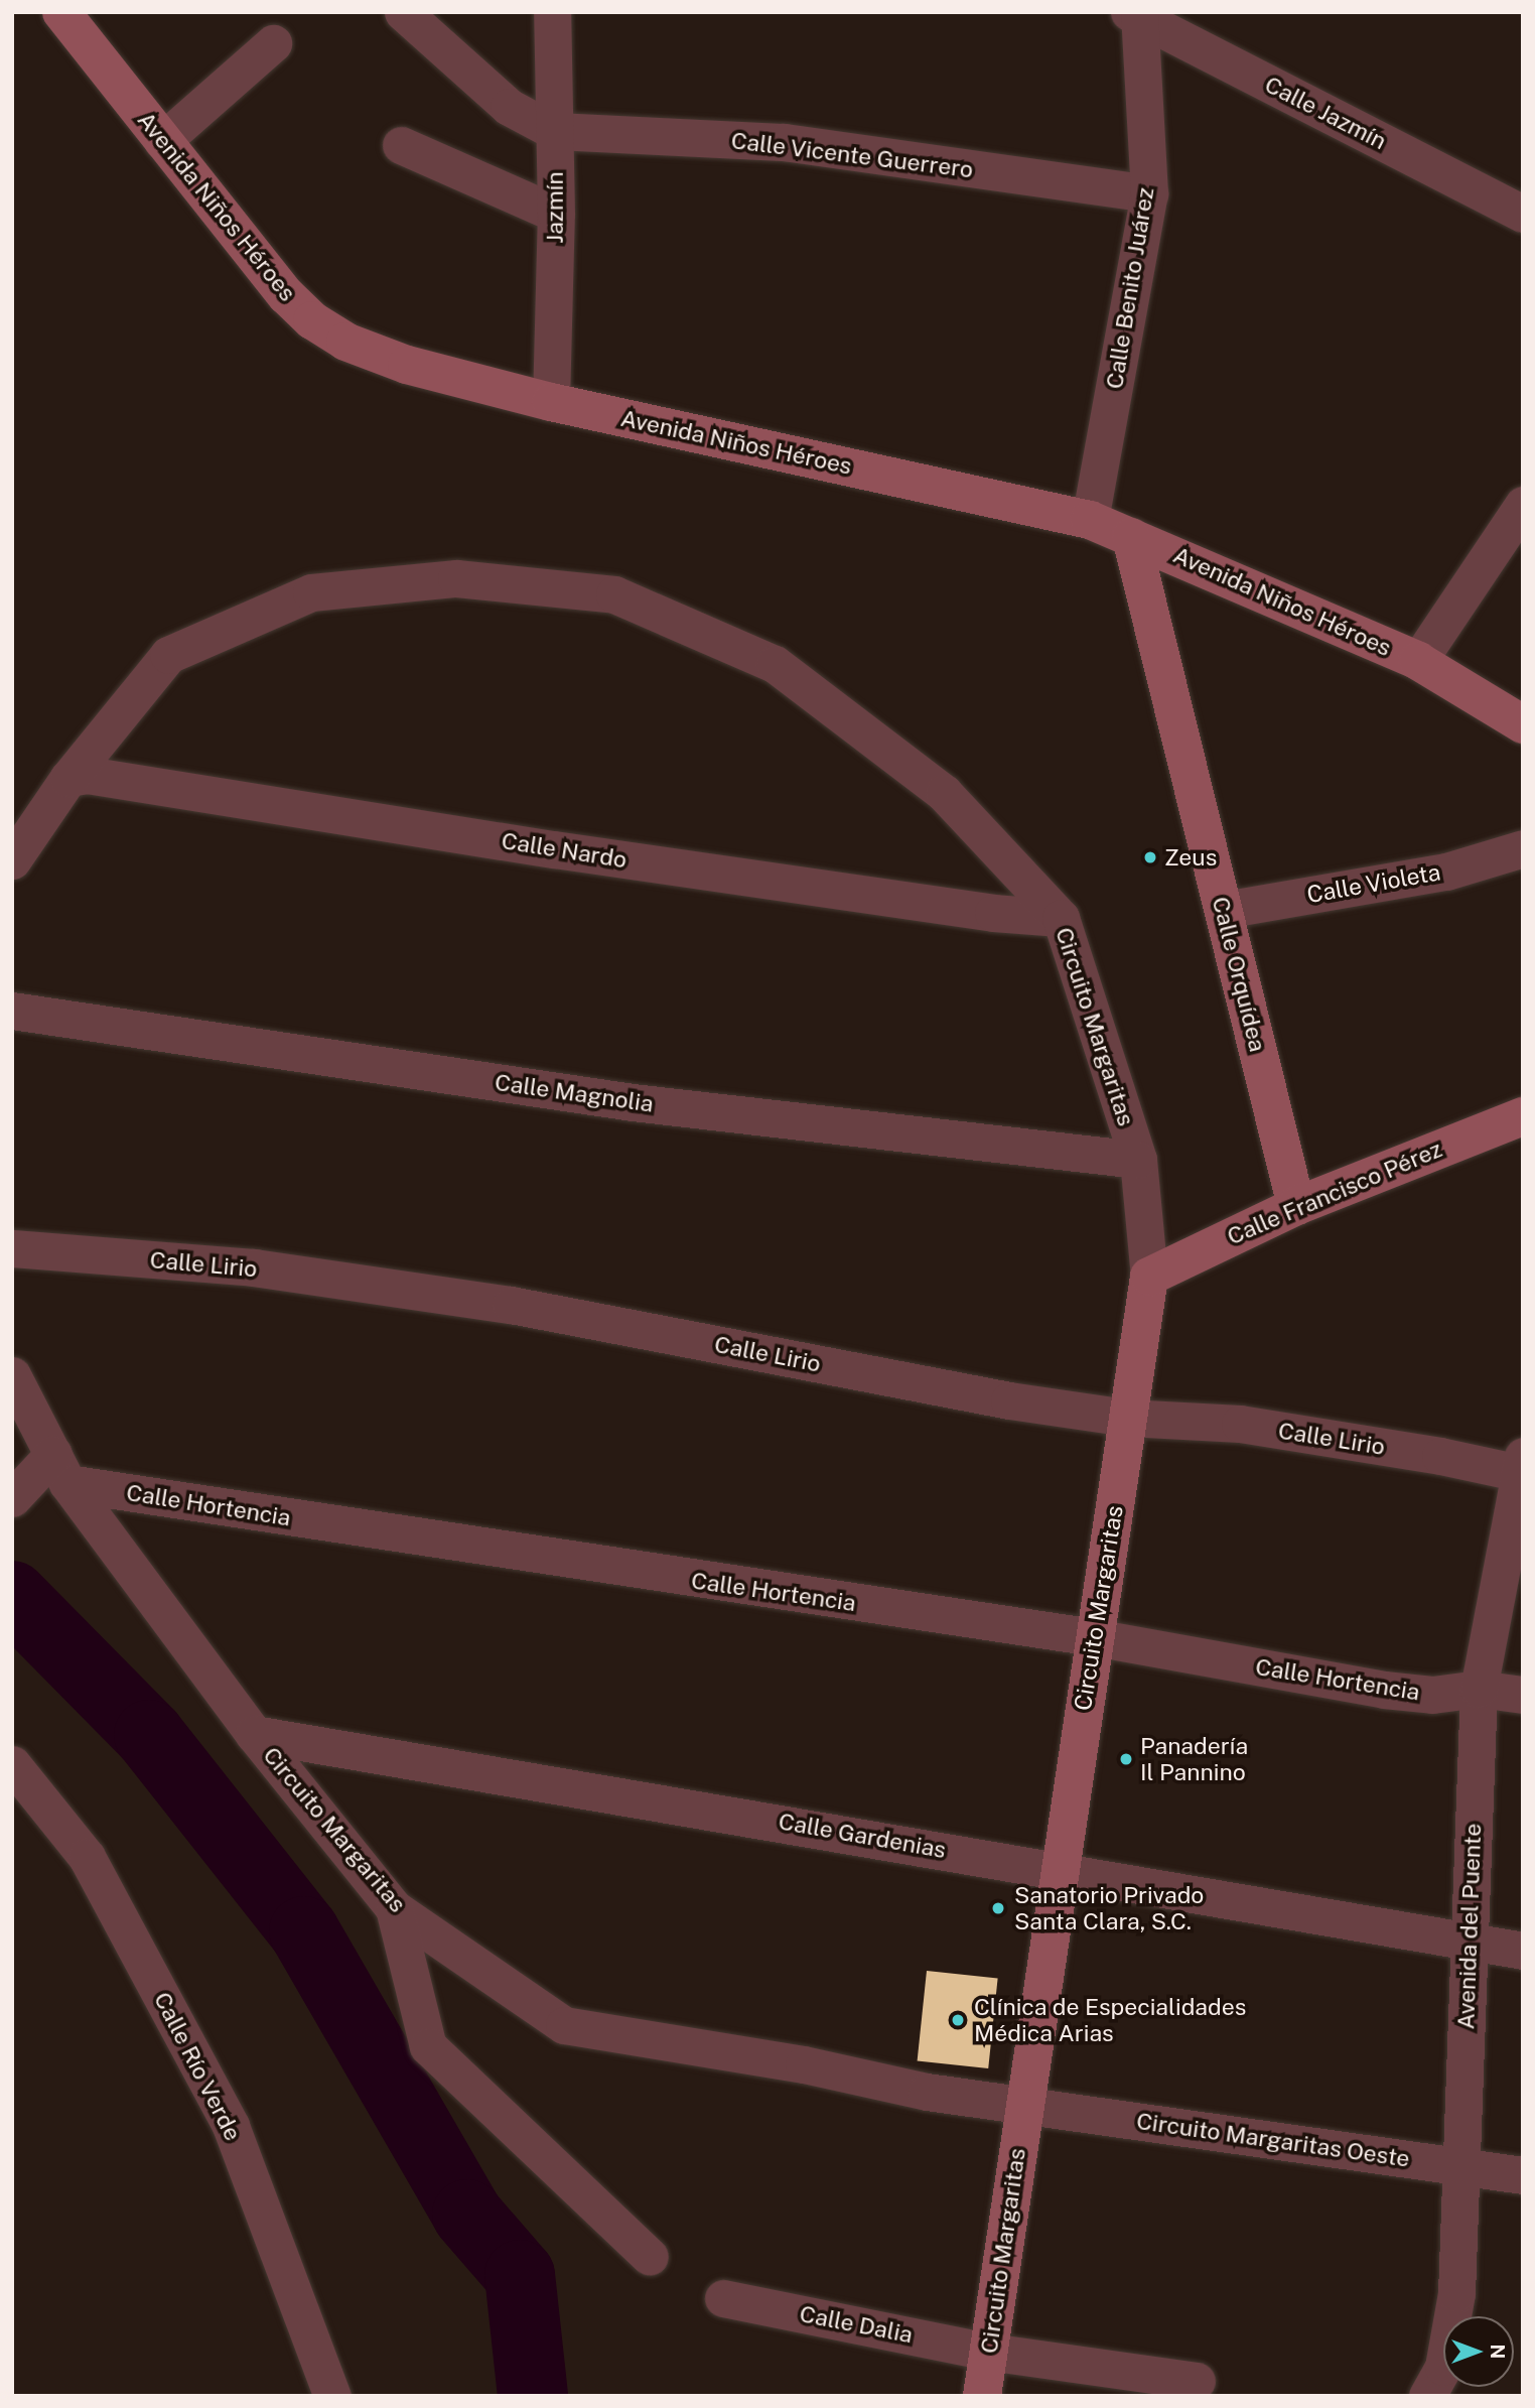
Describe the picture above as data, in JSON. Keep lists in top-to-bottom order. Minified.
{"streets":{"street":["Calle Jazmín","Calle Vicente Guerrero","Avenida Niños Héroes","Jazmín","Calle Benito Juárez","Calle Nardo","Calle Violeta","Calle Orquídea","Circuito Margaritas","Calle Magnolia","Calle Francisco Pérez","Calle Lirio","Calle Hortencia","Calle Gardenias","Avenida del Puente","Calle Río Verde","Circuito Margaritas Oeste","Calle Dalia"]},"crossings":[["Calle Jazmín","Calle Benito Juárez"],["Calle Vicente Guerrero","Jazmín"],["Calle Vicente Guerrero","Calle Benito Juárez"],["Avenida Niños Héroes","Jazmín"],["Avenida Niños Héroes","Calle Benito Juárez"],["Avenida Niños Héroes","Calle Orquídea"],["Calle Nardo","Circuito Margaritas"],["Calle Violeta","Calle Orquídea"],["Calle Orquídea","Calle Francisco Pérez"],["Circuito Margaritas","Calle Magnolia"],["Circuito Margaritas","Calle Francisco Pérez"],["Circuito Margaritas","Calle Lirio"],["Circuito Margaritas","Calle Hortencia"],["Circuito Margaritas","Calle Gardenias"],["Circuito Margaritas","Circuito Margaritas Oeste"],["Circuito Margaritas","Calle Dalia"],["Calle Lirio","Avenida del Puente"],["Calle Hortencia","Avenida del Puente"],["Calle Gardenias","Avenida del Puente"],["Avenida del Puente","Circuito Margaritas Oeste"]],"places":["Zeus","Panadería Il Pannino","Sanatorio Privado Santa Clara, S.C.","Clínica de Especialidades Médica Arias"],"north":"right"}
